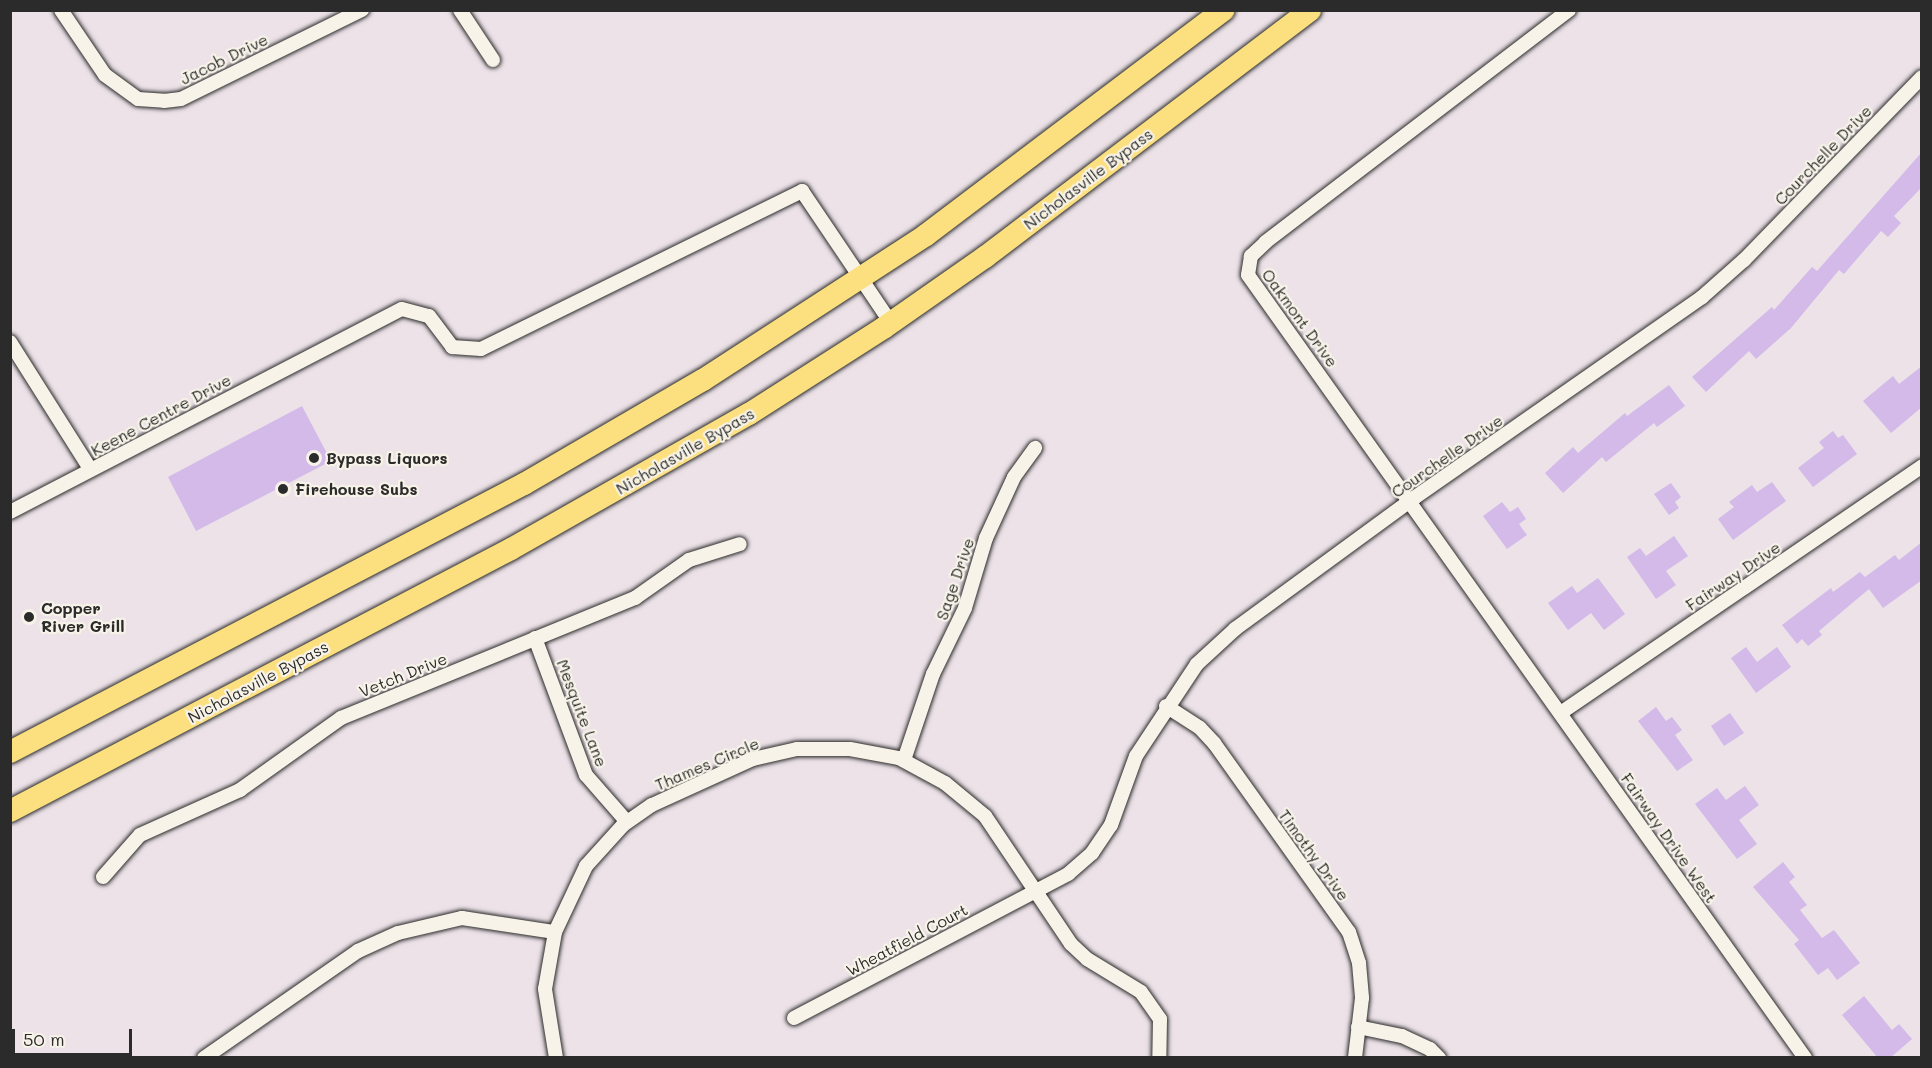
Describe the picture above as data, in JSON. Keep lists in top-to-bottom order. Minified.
{"streets":{"highway":["Nicholasville Bypass"],"street":["Jacob Drive","Courchelle Drive","Oakmont Drive","Keene Centre Drive","Fairway Drive","Sage Drive","Vetch Drive","Mesquite Lane","Thames Circle","Fairway Drive West","Timothy Drive","Wheatfield Court"]},"crossings":[["Courchelle Drive","Oakmont Drive"],["Courchelle Drive","Thames Circle"],["Courchelle Drive","Timothy Drive"],["Courchelle Drive","Wheatfield Court"],["Oakmont Drive","Fairway Drive West"],["Fairway Drive","Fairway Drive West"],["Sage Drive","Thames Circle"],["Vetch Drive","Mesquite Lane"],["Mesquite Lane","Thames Circle"],["Thames Circle","Wheatfield Court"]],"places":["Bypass Liquors","Firehouse Subs","Copper River Grill"],"scale_bar":"50 m"}
